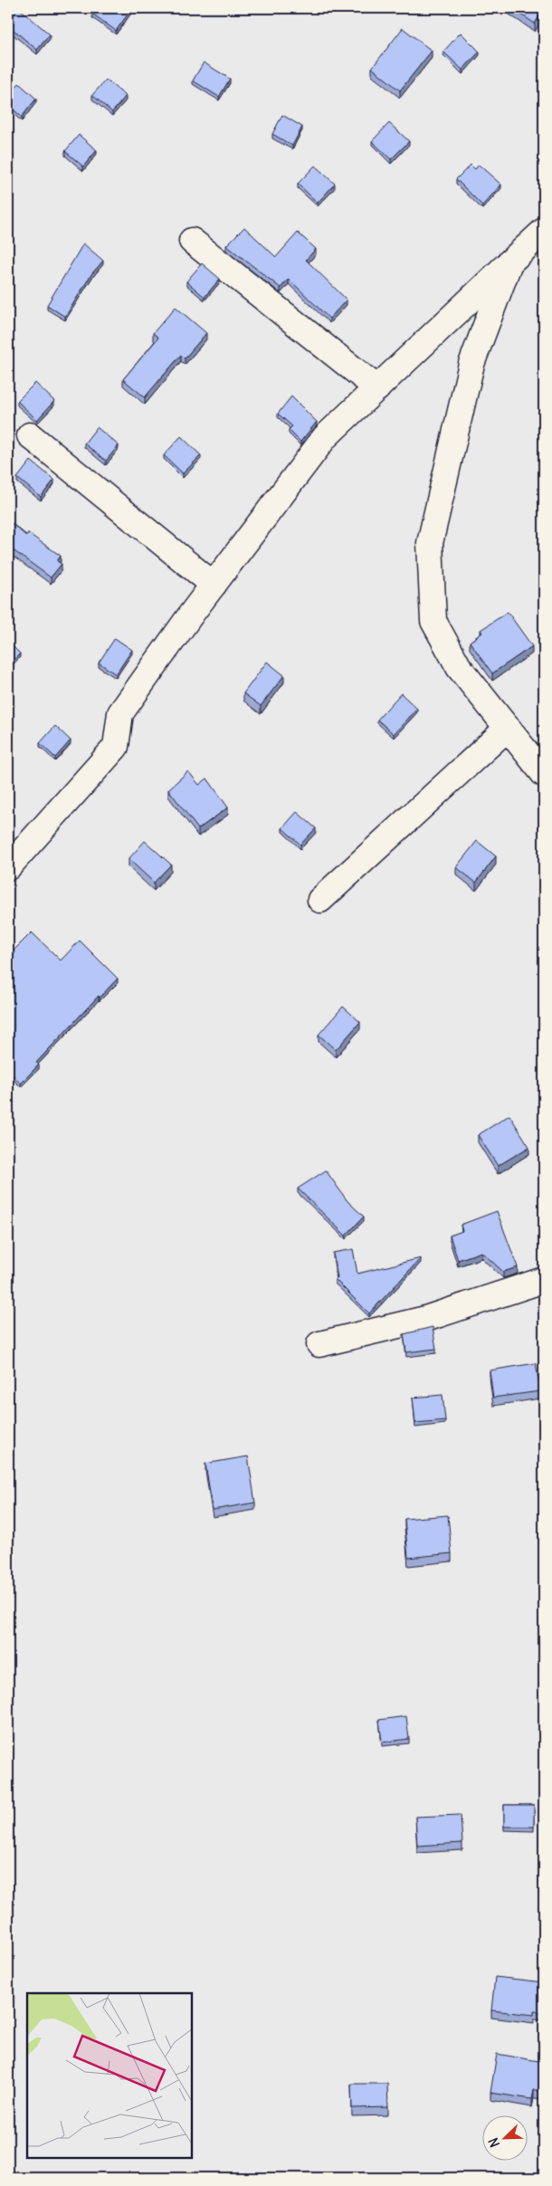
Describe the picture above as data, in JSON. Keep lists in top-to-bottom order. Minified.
{"north":"bottom left"}
